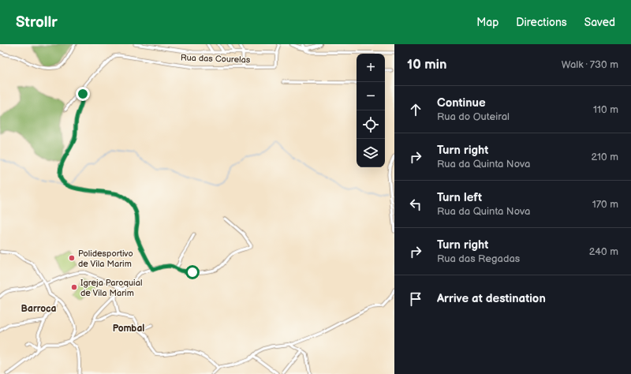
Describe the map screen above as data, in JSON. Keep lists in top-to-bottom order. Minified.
{"streets":{"street":["Rua das Courelas"]},"districts":["Barroca","Pombal"],"places":["Polidesportivo de Vila Marim","Igreja Paroquial de Vila Marim"],"page":{"header":"Strollr","nav":["Map","Directions","Saved"],"heading":["10 min","Walk · 730 m"],"map_buttons":["+","−"],"list":[["Continue","Rua do Outeiral","110 m"],["Turn right","Rua da Quinta Nova","210 m"],["Turn left","Rua da Quinta Nova","170 m"],["Turn right","Rua das Regadas","240 m"],"Arrive at destination"]}}
